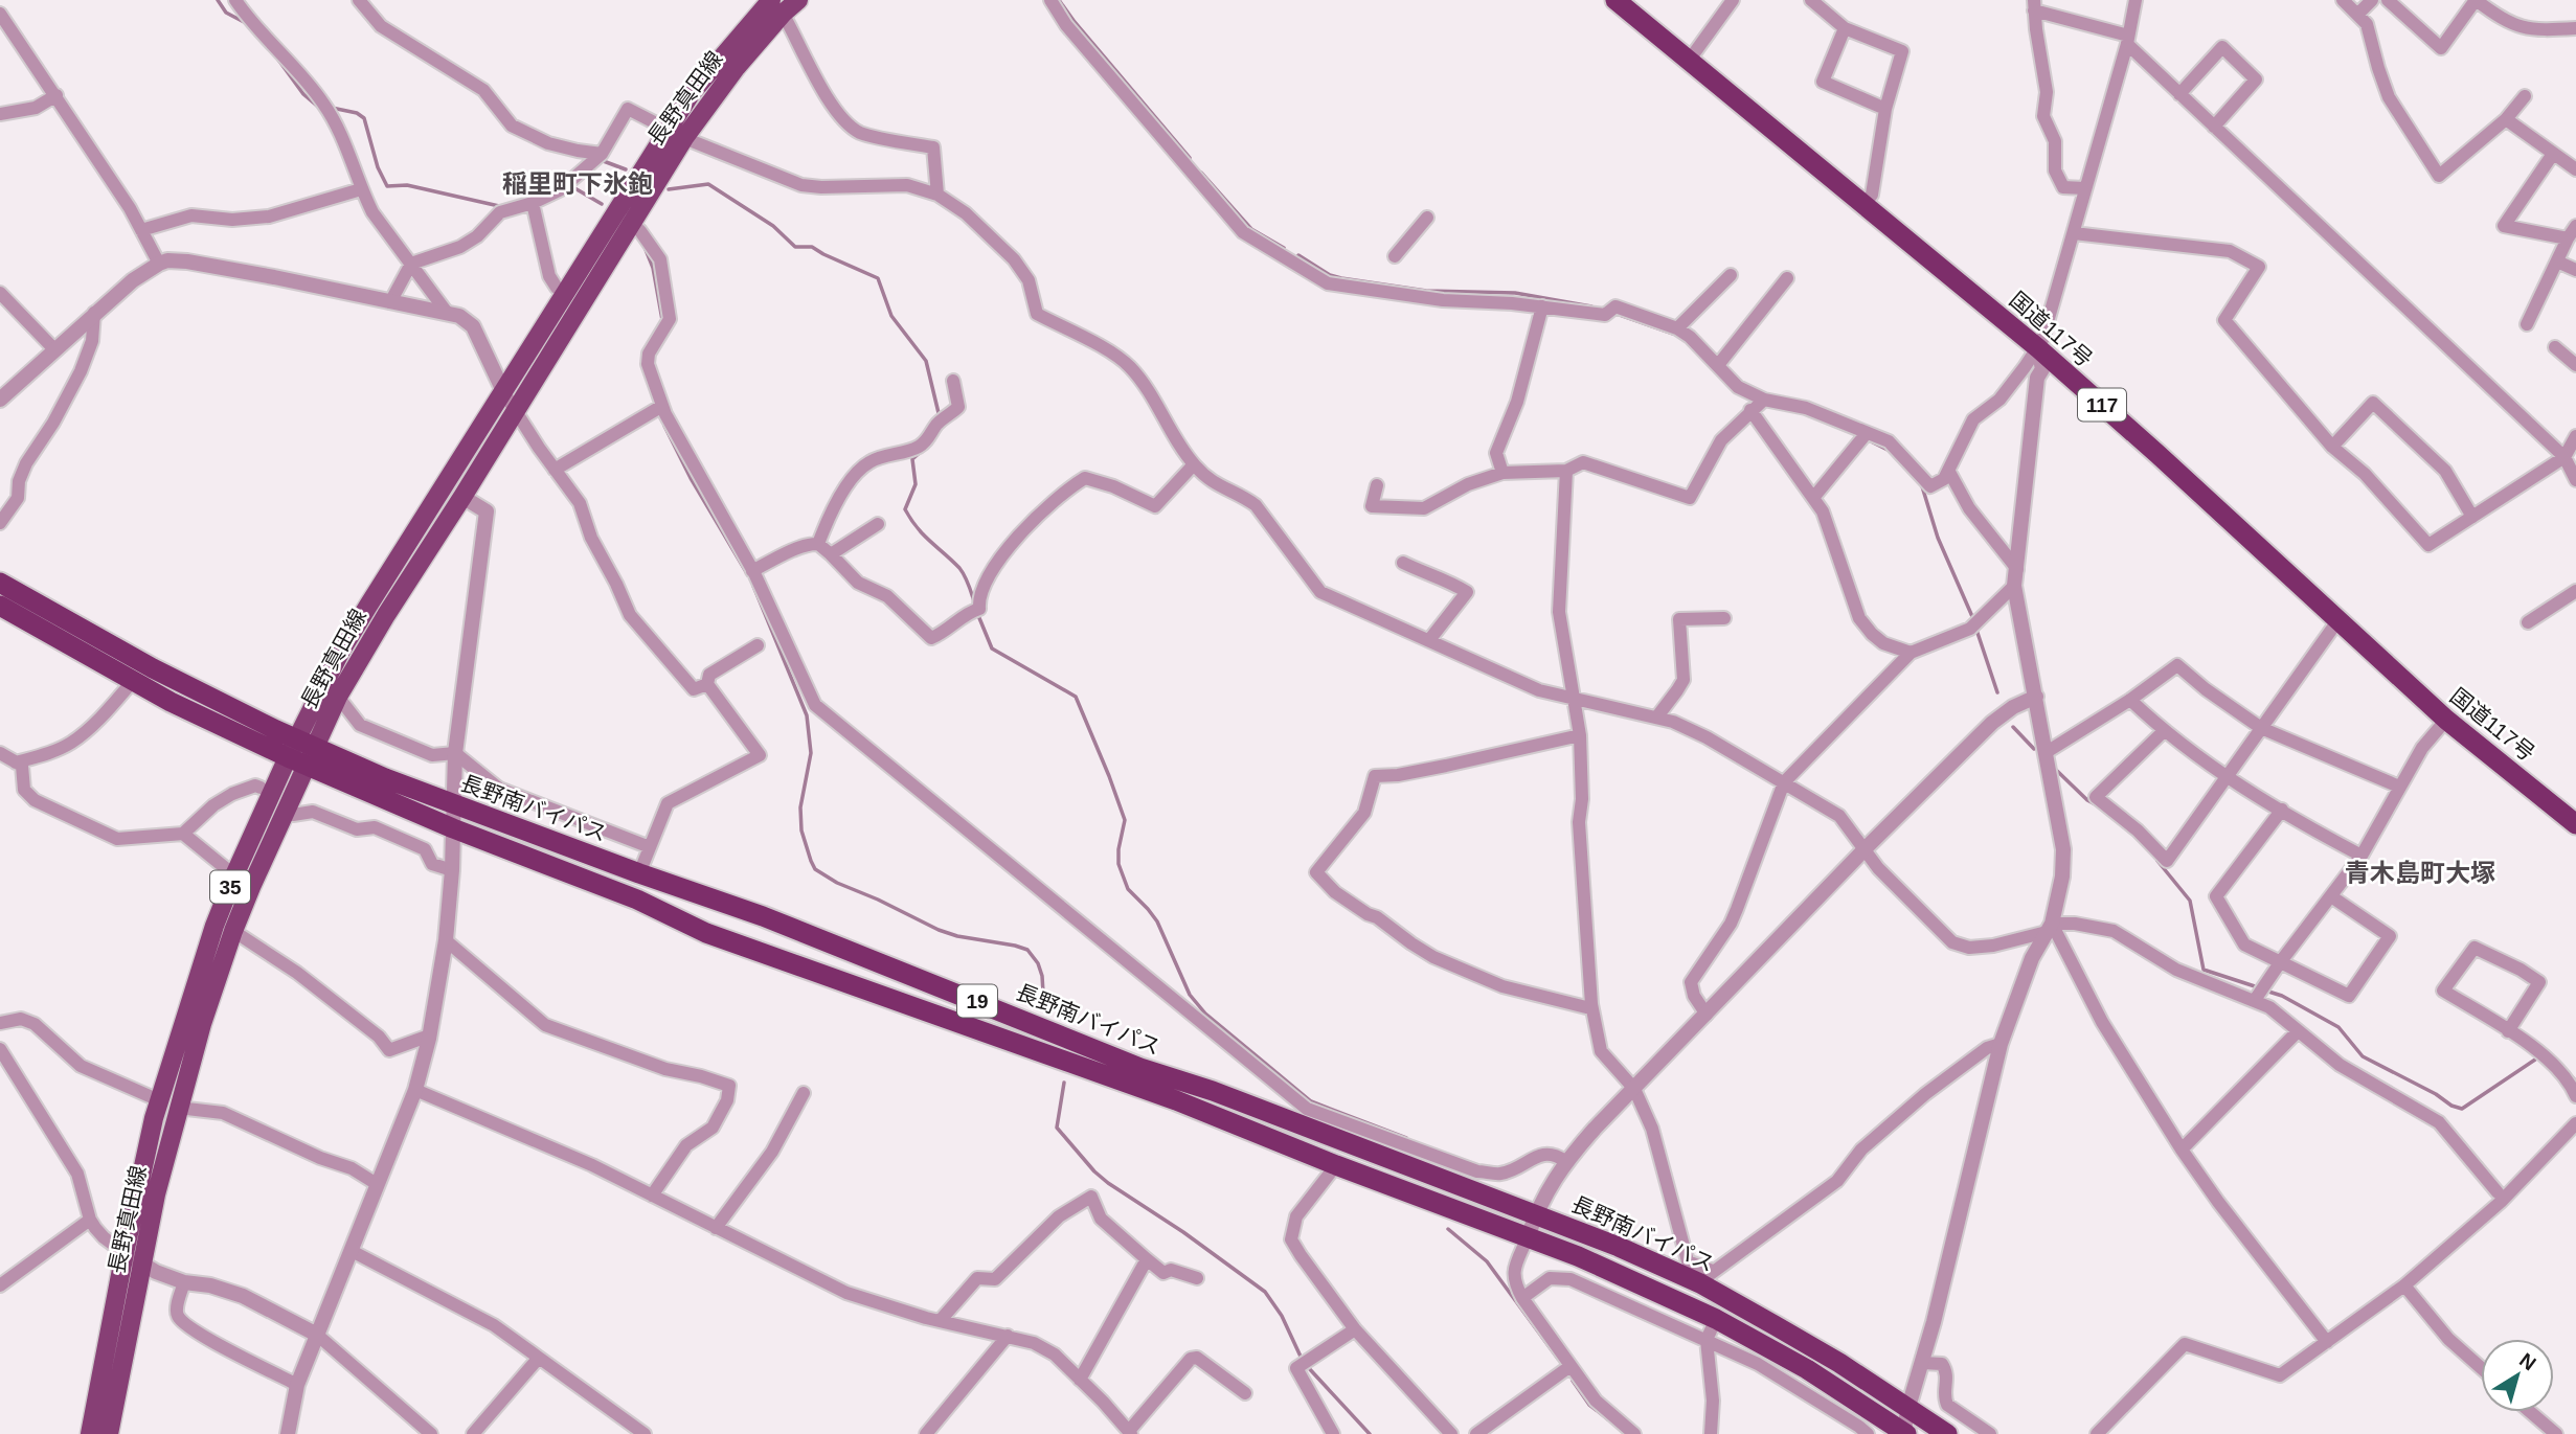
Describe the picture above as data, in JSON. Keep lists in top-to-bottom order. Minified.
{"streets":{"highway":["国道117号","117","長野南バイパス","19"],"main road":["長野真田線","35"]},"crossings":[["長野真田線","長野南バイパス"]],"districts":["稲里町下氷鉋","青木島町大塚"],"north":"top right"}
